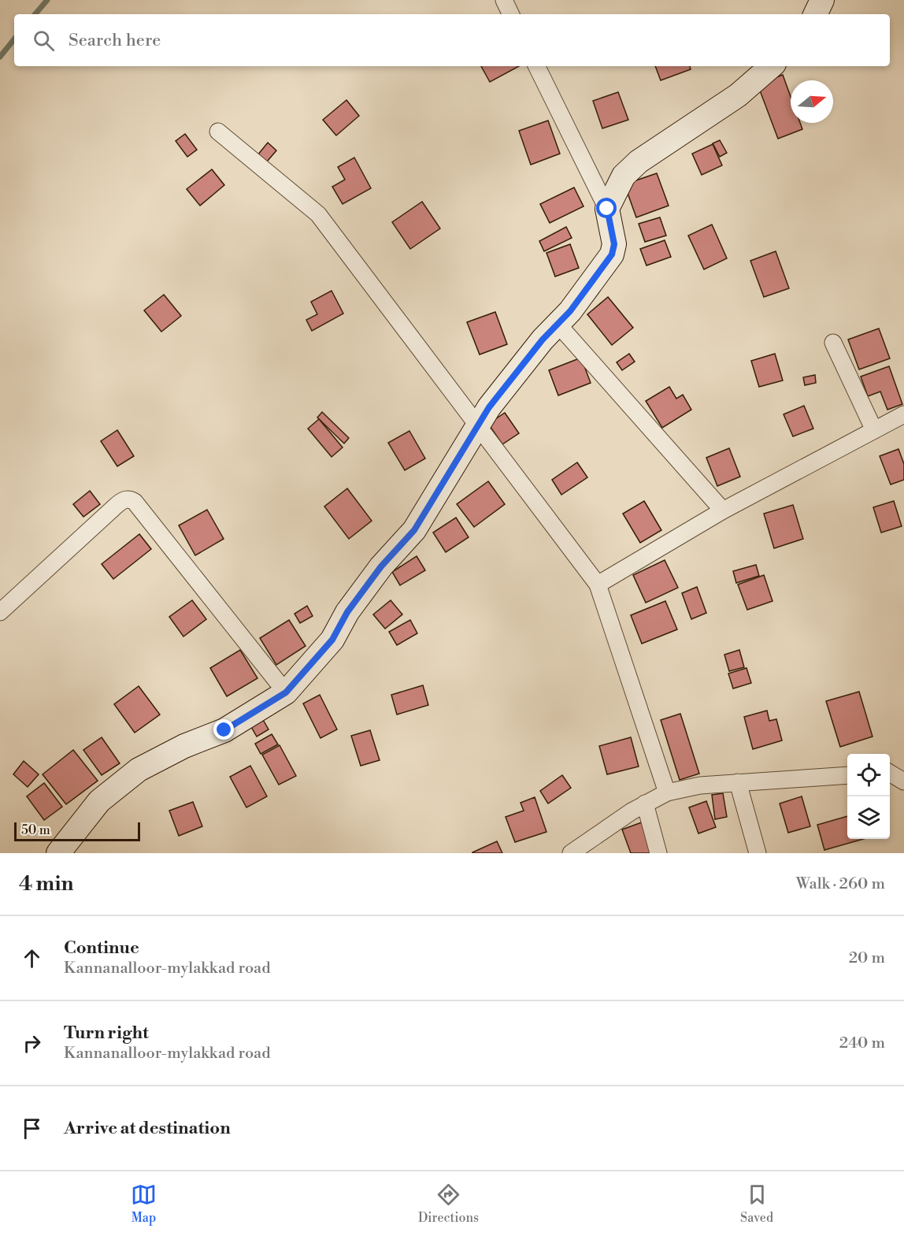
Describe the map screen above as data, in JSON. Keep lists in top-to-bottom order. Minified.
{"scale_bar":"50 m","north":"right","page":{"search":"Search here","scale":"50 m","heading":["4 min","Walk · 260 m"],"list":[["Continue","Kannanalloor-mylakkad road","20 m"],["Turn right","Kannanalloor-mylakkad road","240 m"],"Arrive at destination"],"nav":["Map","Directions","Saved"]}}
